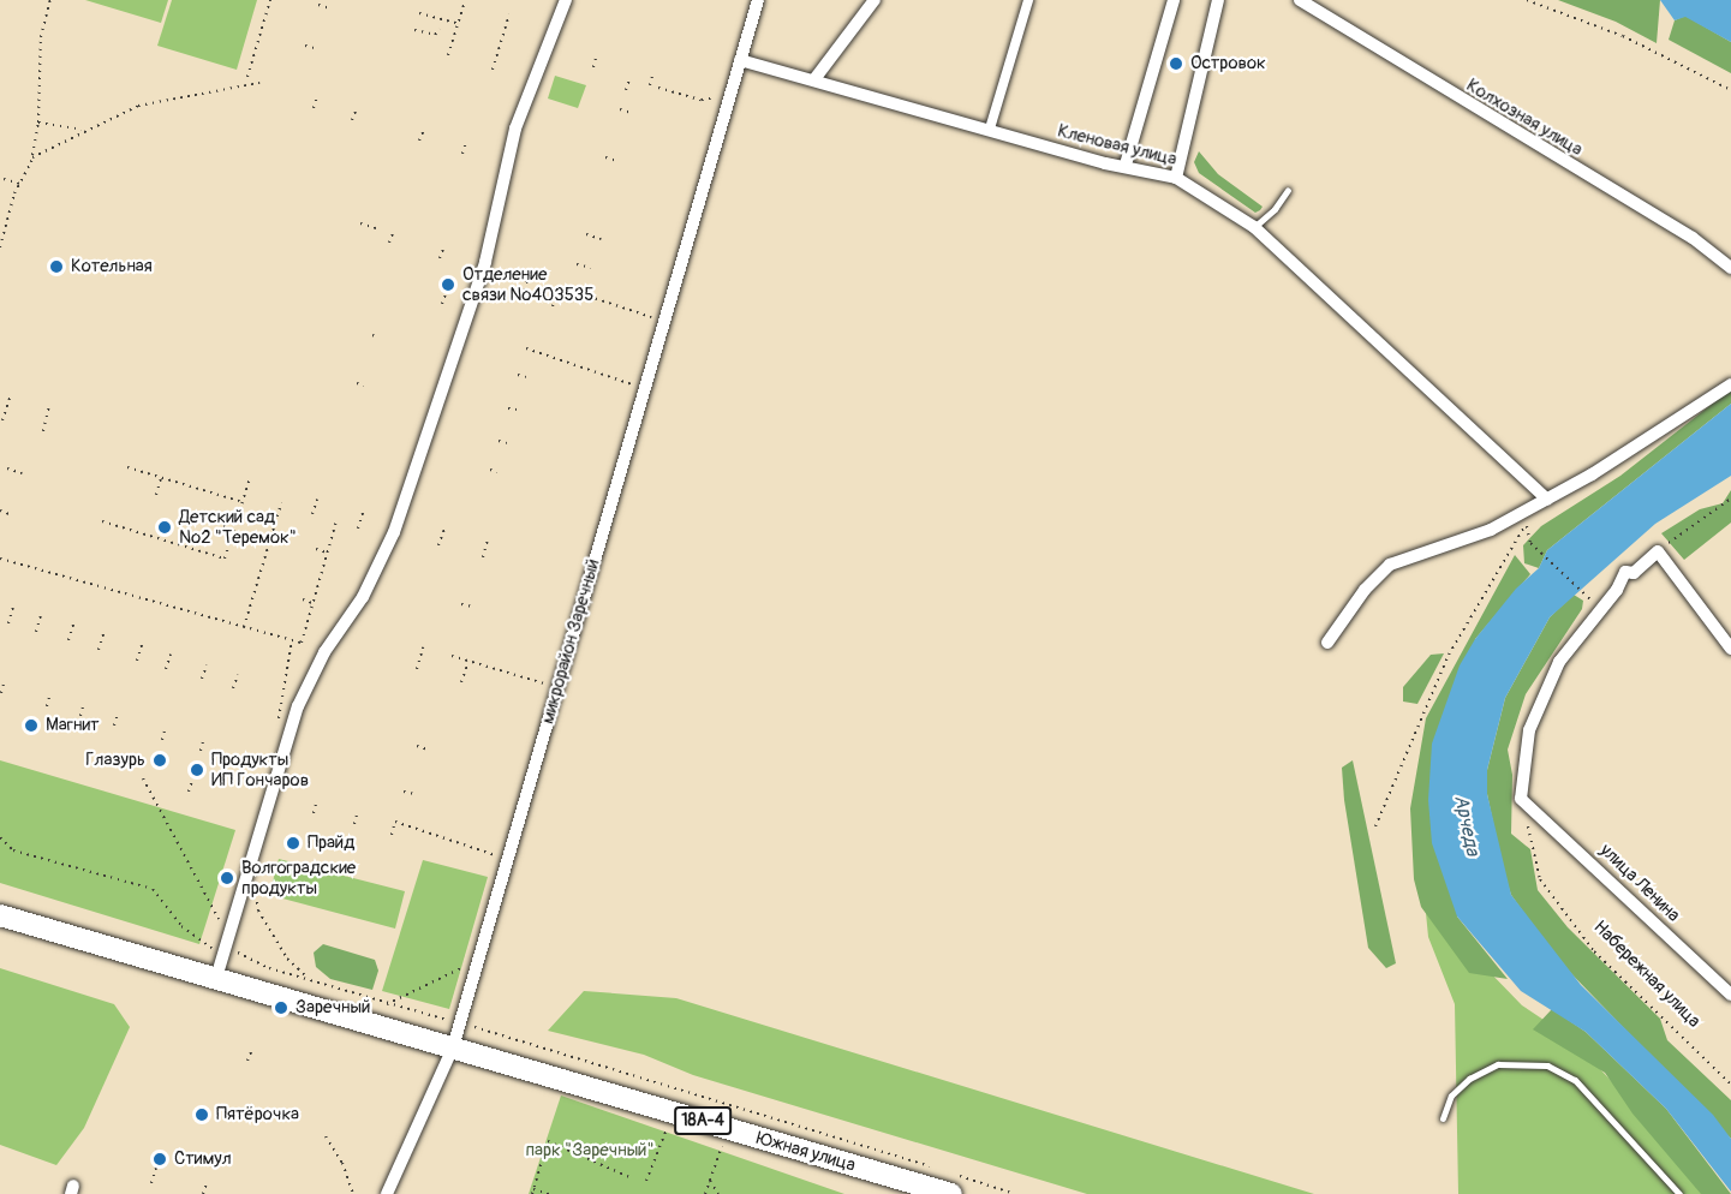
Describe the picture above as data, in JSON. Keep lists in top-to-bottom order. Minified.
{"streets":{"main road":["18А-4","Южная улица"],"street":["Колхозная улица","Кленовая улица","микрорайон Заречный","улица Ленина"],"path":["Набережная улица"]},"crossings":[["Кленовая улица","микрорайон Заречный"],["микрорайон Заречный","18А-4"],["микрорайон Заречный","Южная улица"],["улица Ленина","Набережная улица"],["18А-4","Южная улица"]],"water":["Арчеда"],"parks":["парк \"Заречный\""],"places":["Островок","Котельная","Отделение связи №403535","Детский сад №2 \"Теремок\"","Магнит","Глазурь","Продукты ИП Гончаров","Прайд","Волгоградские продукты","Заречный","Пятёрочка","Стимул"]}
